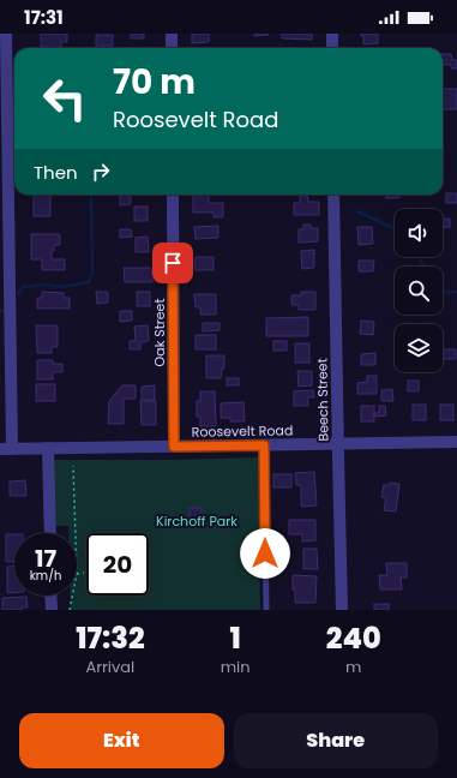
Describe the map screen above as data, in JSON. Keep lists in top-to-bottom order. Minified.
{"streets":{"street":["Oak Street","Beech Street","Roosevelt Road"]},"crossings":[["Oak Street","Roosevelt Road"],["Beech Street","Roosevelt Road"]],"parks":["Kirchoff Park"],"page":{"status":"17:31","turn":["70 m","Roosevelt Road"],"then":"Then","speed":"17 km/h","limit":"20","eta":["17:32","Arrival","1","min","240","m"],"buttons":["Exit","Share"]}}
